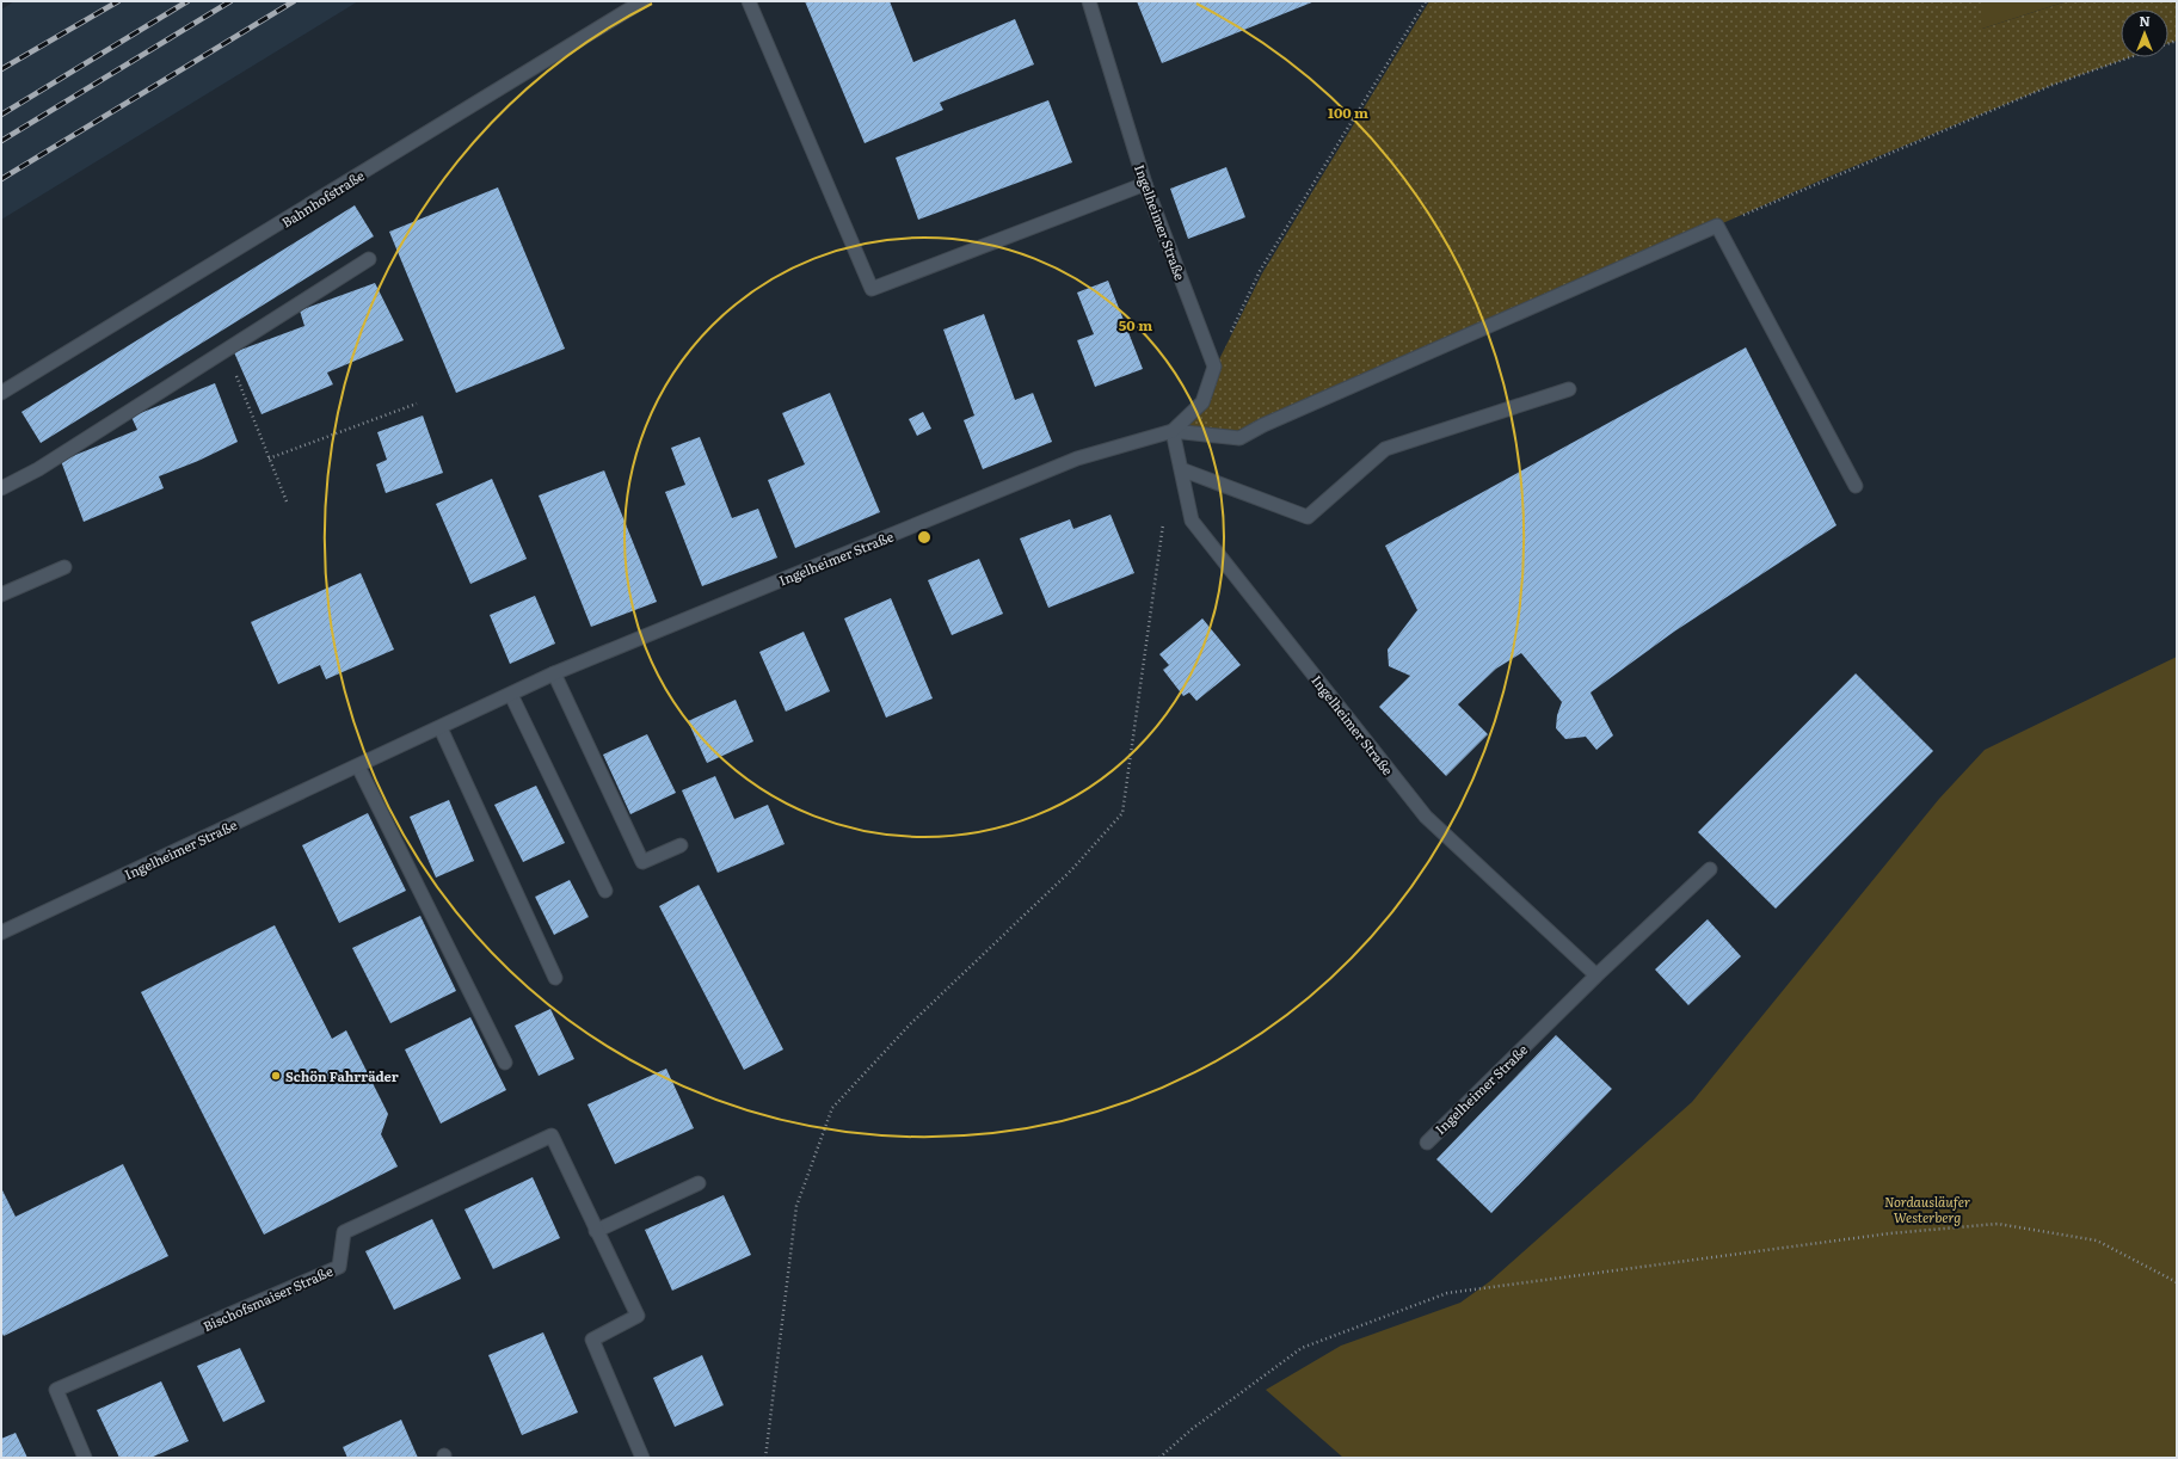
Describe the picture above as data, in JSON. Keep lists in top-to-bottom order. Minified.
{"streets":{"street":["Bahnhofstraße","Ingelheimer Straße","Bischofsmaiser Straße"]},"parks":["Nordausläufer Westerberg"],"places":["Schön Fahrräder"],"north":"top","rings":["100 m","50 m"]}
